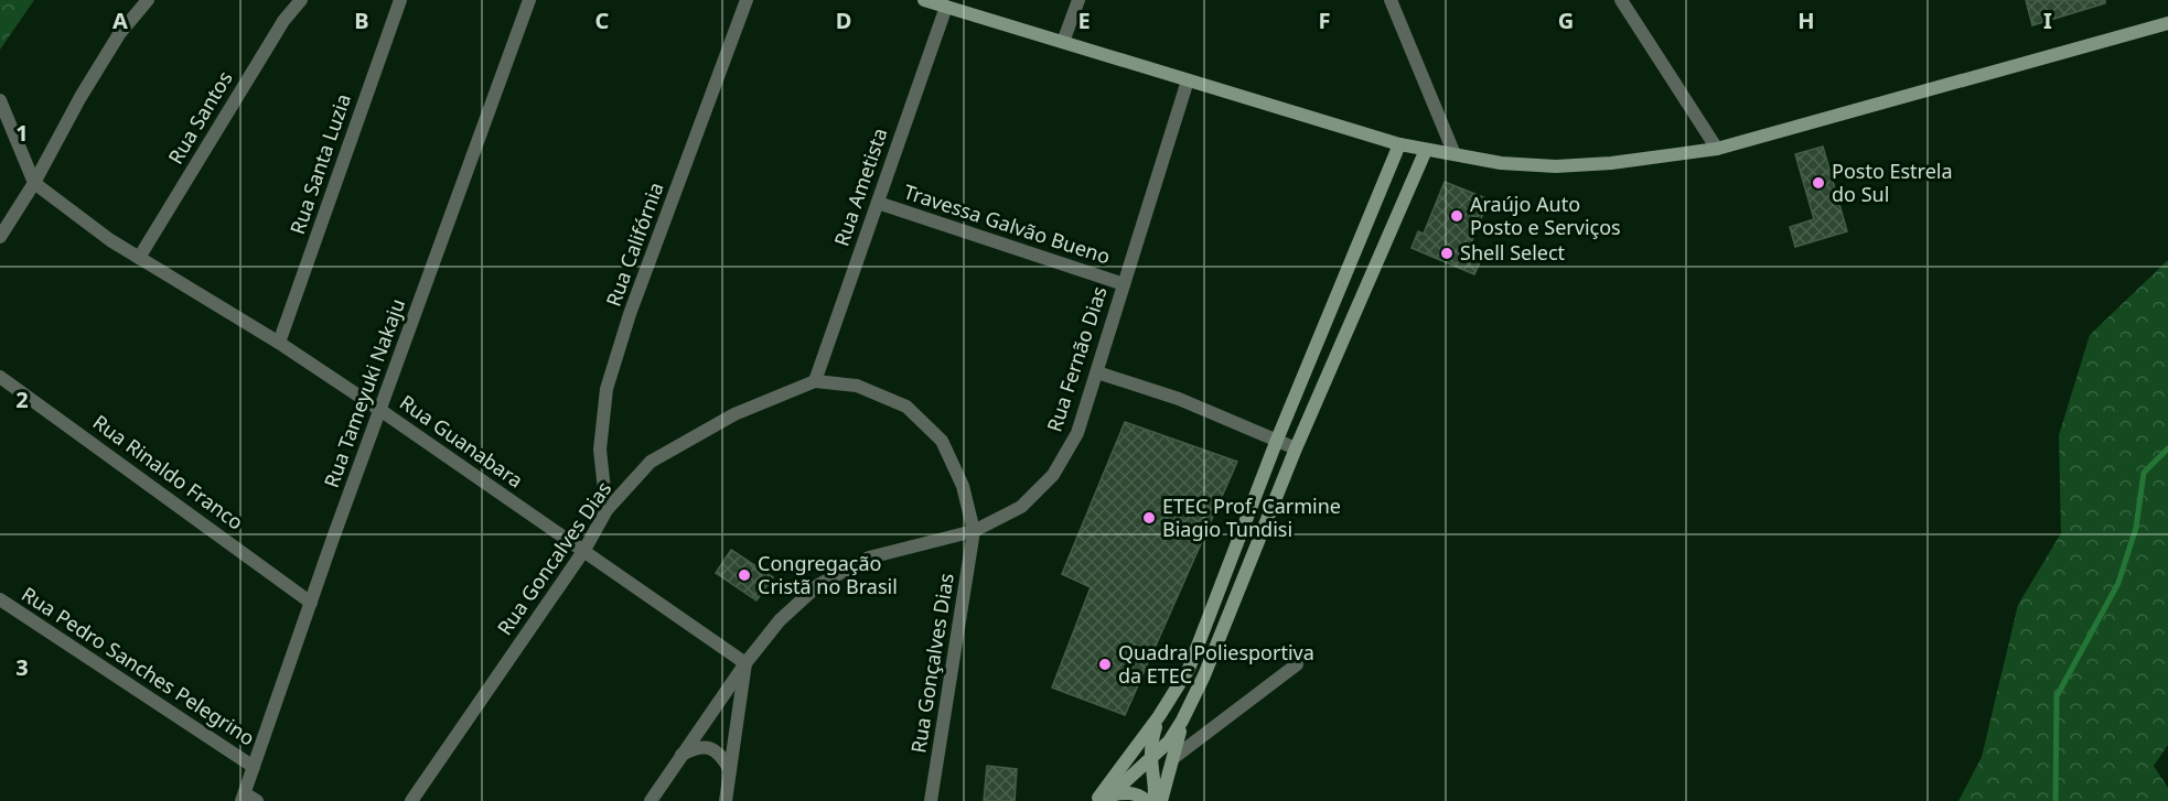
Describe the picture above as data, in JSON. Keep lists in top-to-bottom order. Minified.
{"streets":{"street":["Rua Santos","Rua Santa Luzia","Rua Ametista","Travessa Galvão Bueno","Rua Califórnia","Rua Fernão Dias","Rua Tameyuki Nakaju","Rua Guanabara","Rua Rinaldo Franco","Rua Goncalves Dias","Rua Gonçalves Dias","Rua Pedro Sanches Pelegrino"]},"crossings":[["Rua Santos","Rua Guanabara"],["Rua Santa Luzia","Rua Guanabara"],["Rua Ametista","Travessa Galvão Bueno"],["Rua Ametista","Rua Goncalves Dias"],["Travessa Galvão Bueno","Rua Fernão Dias"],["Rua Califórnia","Rua Goncalves Dias"],["Rua Fernão Dias","Rua Guanabara"],["Rua Fernão Dias","Rua Goncalves Dias"],["Rua Fernão Dias","Rua Gonçalves Dias"],["Rua Tameyuki Nakaju","Rua Guanabara"],["Rua Tameyuki Nakaju","Rua Rinaldo Franco"],["Rua Tameyuki Nakaju","Rua Pedro Sanches Pelegrino"],["Rua Guanabara","Rua Goncalves Dias"],["Rua Goncalves Dias","Rua Gonçalves Dias"]],"places":["Posto Estrela do Sul","Araújo Auto Posto e Serviços","Shell Select","ETEC Prof. Carmine Biagio Tundisi","Congregação Cristã no Brasil","Quadra Poliesportiva da ETEC"],"grid":{"columns":["A","B","C","D","E","F","G","H","I"],"rows":["1","2","3"]}}
